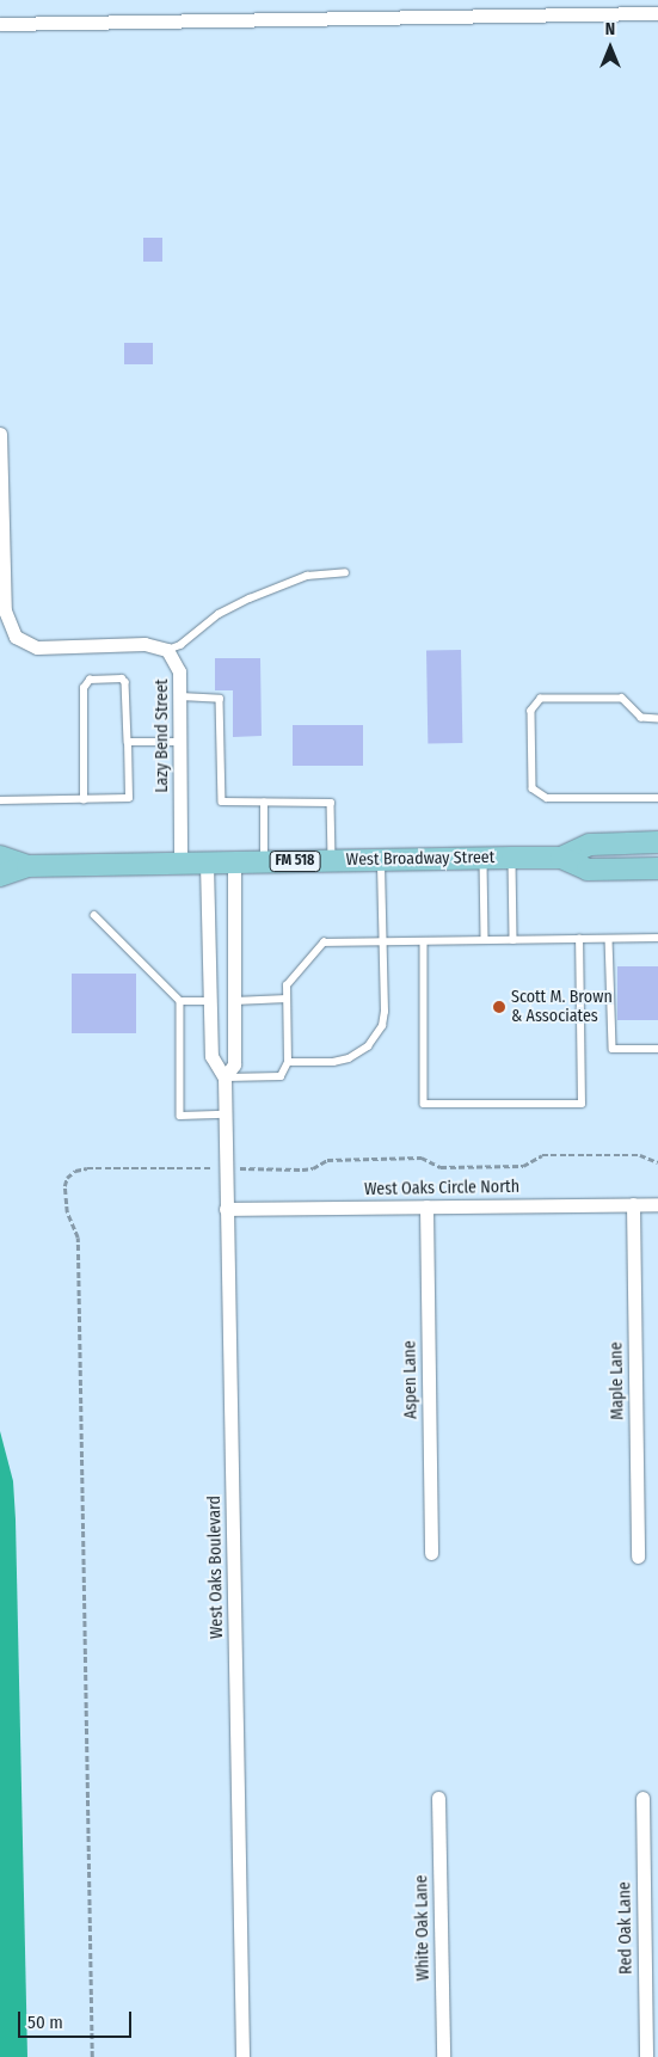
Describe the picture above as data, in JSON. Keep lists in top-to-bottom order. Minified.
{"streets":{"main road":["West Broadway Street","FM 518"],"street":["Lazy Bend Street","West Oaks Circle North","Aspen Lane","Maple Lane","West Oaks Boulevard","White Oak Lane","Red Oak Lane"]},"crossings":[["Lazy Bend Street","West Broadway Street"],["West Broadway Street","West Oaks Boulevard"],["West Oaks Circle North","Aspen Lane"],["West Oaks Circle North","Maple Lane"],["West Oaks Circle North","West Oaks Boulevard"]],"places":["Scott M. Brown & Associates"],"scale_bar":"50 m","north":"top"}
